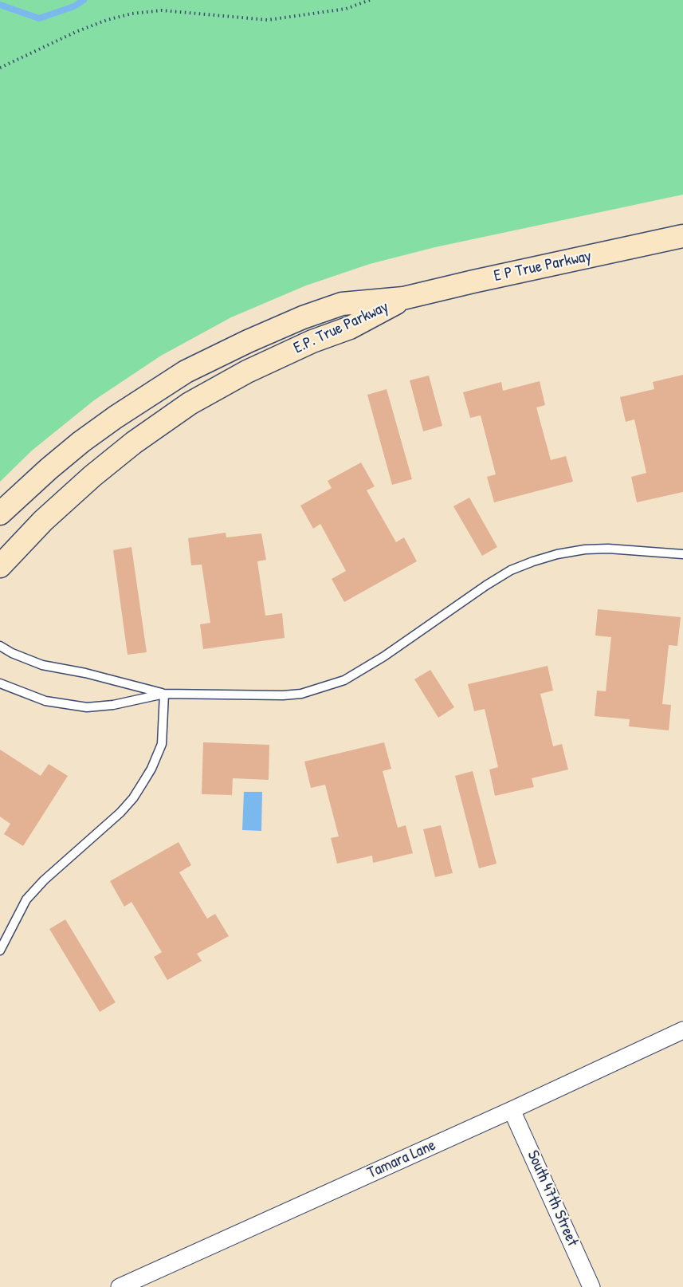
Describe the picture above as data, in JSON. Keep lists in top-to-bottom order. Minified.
{"streets":{"main road":["E P True Parkway","E.P. True Parkway"],"street":["Tamara Lane","South 47th Street"]},"crossings":[["E P True Parkway","E.P. True Parkway"],["Tamara Lane","South 47th Street"]]}
